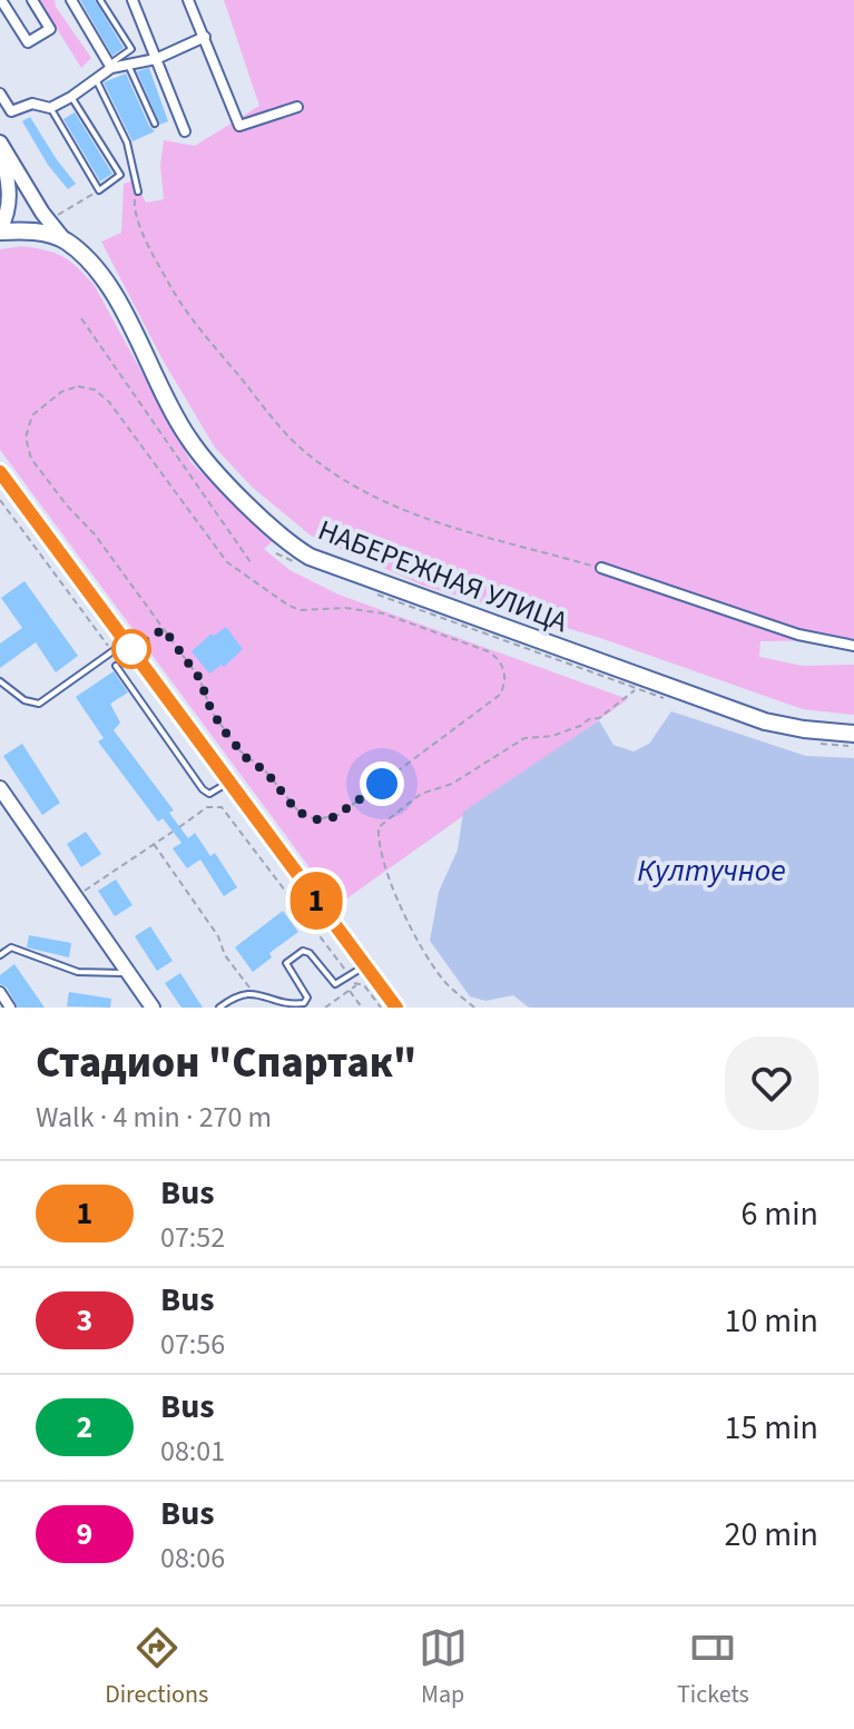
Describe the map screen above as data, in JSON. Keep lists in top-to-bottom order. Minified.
{"streets":{"main road":["НАБЕРЕЖНАЯ УЛИЦА"]},"water":["Култучное"],"lines":["bus line 1"],"page":{"on_map":"1","heading":["Стадион \"Спартак\"","Walk · 4 min · 270 m"],"list":[{"mark":"1","name":"Bus","note":"07:52","value":"6 min"},{"mark":"3","name":"Bus","note":"07:56","value":"10 min"},{"mark":"2","name":"Bus","note":"08:01","value":"15 min"},{"mark":"9","name":"Bus","note":"08:06","value":"20 min"}],"tabs":["Directions","Map","Tickets"]}}
